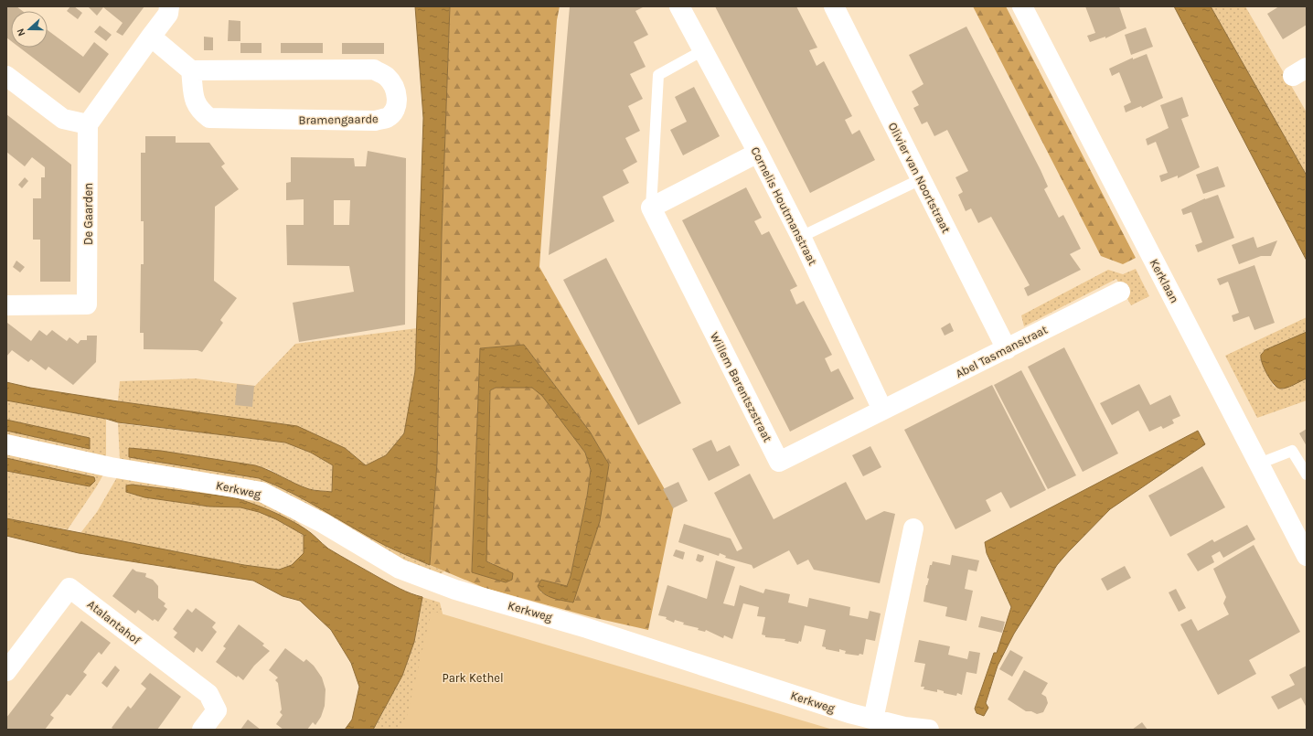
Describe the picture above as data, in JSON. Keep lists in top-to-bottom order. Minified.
{"streets":{"street":["Bramengaarde","Olivier van Noortstraat","Cornelis Houtmanstraat","De Gaarden","Kerklaan","Abel Tasmanstraat","Willem Barentszstraat","Kerkweg","Atalantahof"]},"crossings":[["Olivier van Noortstraat","Abel Tasmanstraat"],["Cornelis Houtmanstraat","Abel Tasmanstraat"],["Cornelis Houtmanstraat","Willem Barentszstraat"],["Abel Tasmanstraat","Willem Barentszstraat"]],"parks":["Park Kethel"],"north":"left"}
